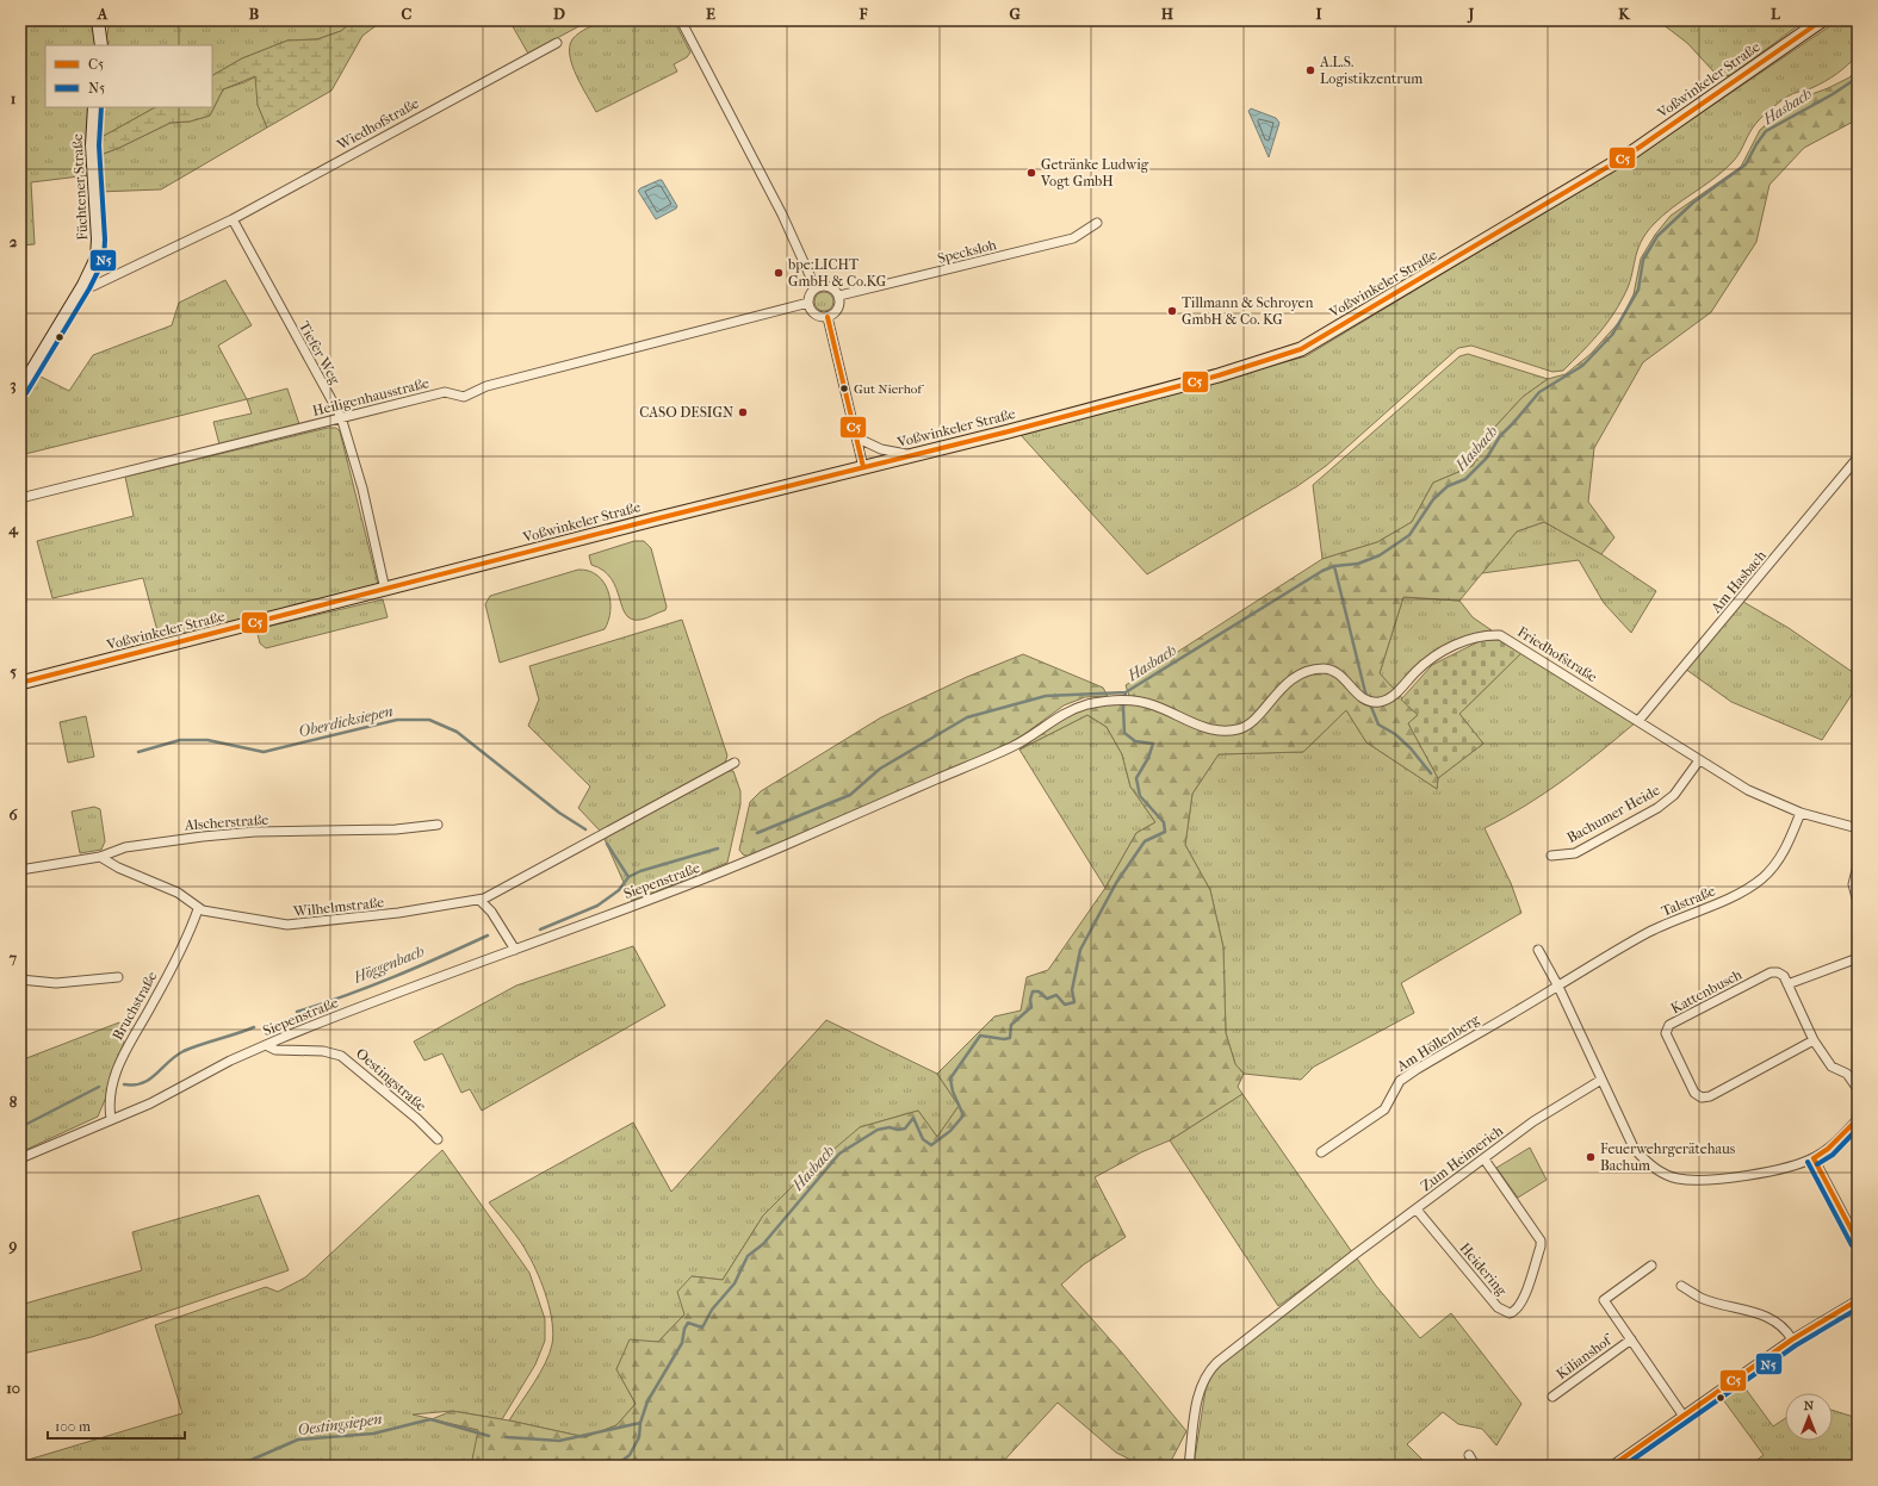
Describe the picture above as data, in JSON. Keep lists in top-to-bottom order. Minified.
{"streets":{"main road":["Voßwinkeler Straße"],"street":["Wiedhofstraße","Füchtener Straße","Specksloh","Tiefer Weg","Heiligenhausstraße","Am Hasbach","Friedhofstraße","Bachumer Heide","Alscherstraße","Siepenstraße","Talstraße","Wilhelmstraße","Kattenbusch","Bruchstraße","Am Höllenberg","Oestingstraße","Zum Heimerich","Heidering","Kilianshof"]},"crossings":[["Voßwinkeler Straße","Tiefer Weg"],["Wiedhofstraße","Füchtener Straße"],["Wiedhofstraße","Tiefer Weg"],["Specksloh","Heiligenhausstraße"],["Tiefer Weg","Heiligenhausstraße"],["Am Hasbach","Friedhofstraße"],["Friedhofstraße","Bachumer Heide"],["Friedhofstraße","Siepenstraße"],["Friedhofstraße","Talstraße"],["Alscherstraße","Wilhelmstraße"],["Siepenstraße","Bruchstraße"],["Siepenstraße","Oestingstraße"],["Talstraße","Am Höllenberg"],["Wilhelmstraße","Bruchstraße"],["Zum Heimerich","Heidering"]],"water":["Hasbach","Oberdicksiepen","Höggenbach","Oestingsiepen"],"places":["A.L.S. Logistikzentrum","Getränke Ludwig Vogt GmbH","bpe:LICHT GmbH & Co.KG","Tillmann & Schroyen GmbH & Co. KG","Gut Nierhof","CASO DESIGN","Feuerwehrgerätehaus Bachum"],"lines":["transit line C5","transit line N5"],"legend":["C5","N5"],"scale_bar":"100 m","north":"top","grid":{"columns":["A","B","C","D","E","F","G","H","I","J","K","L"],"rows":["1","2","3","4","5","6","7","8","9","10"]}}
